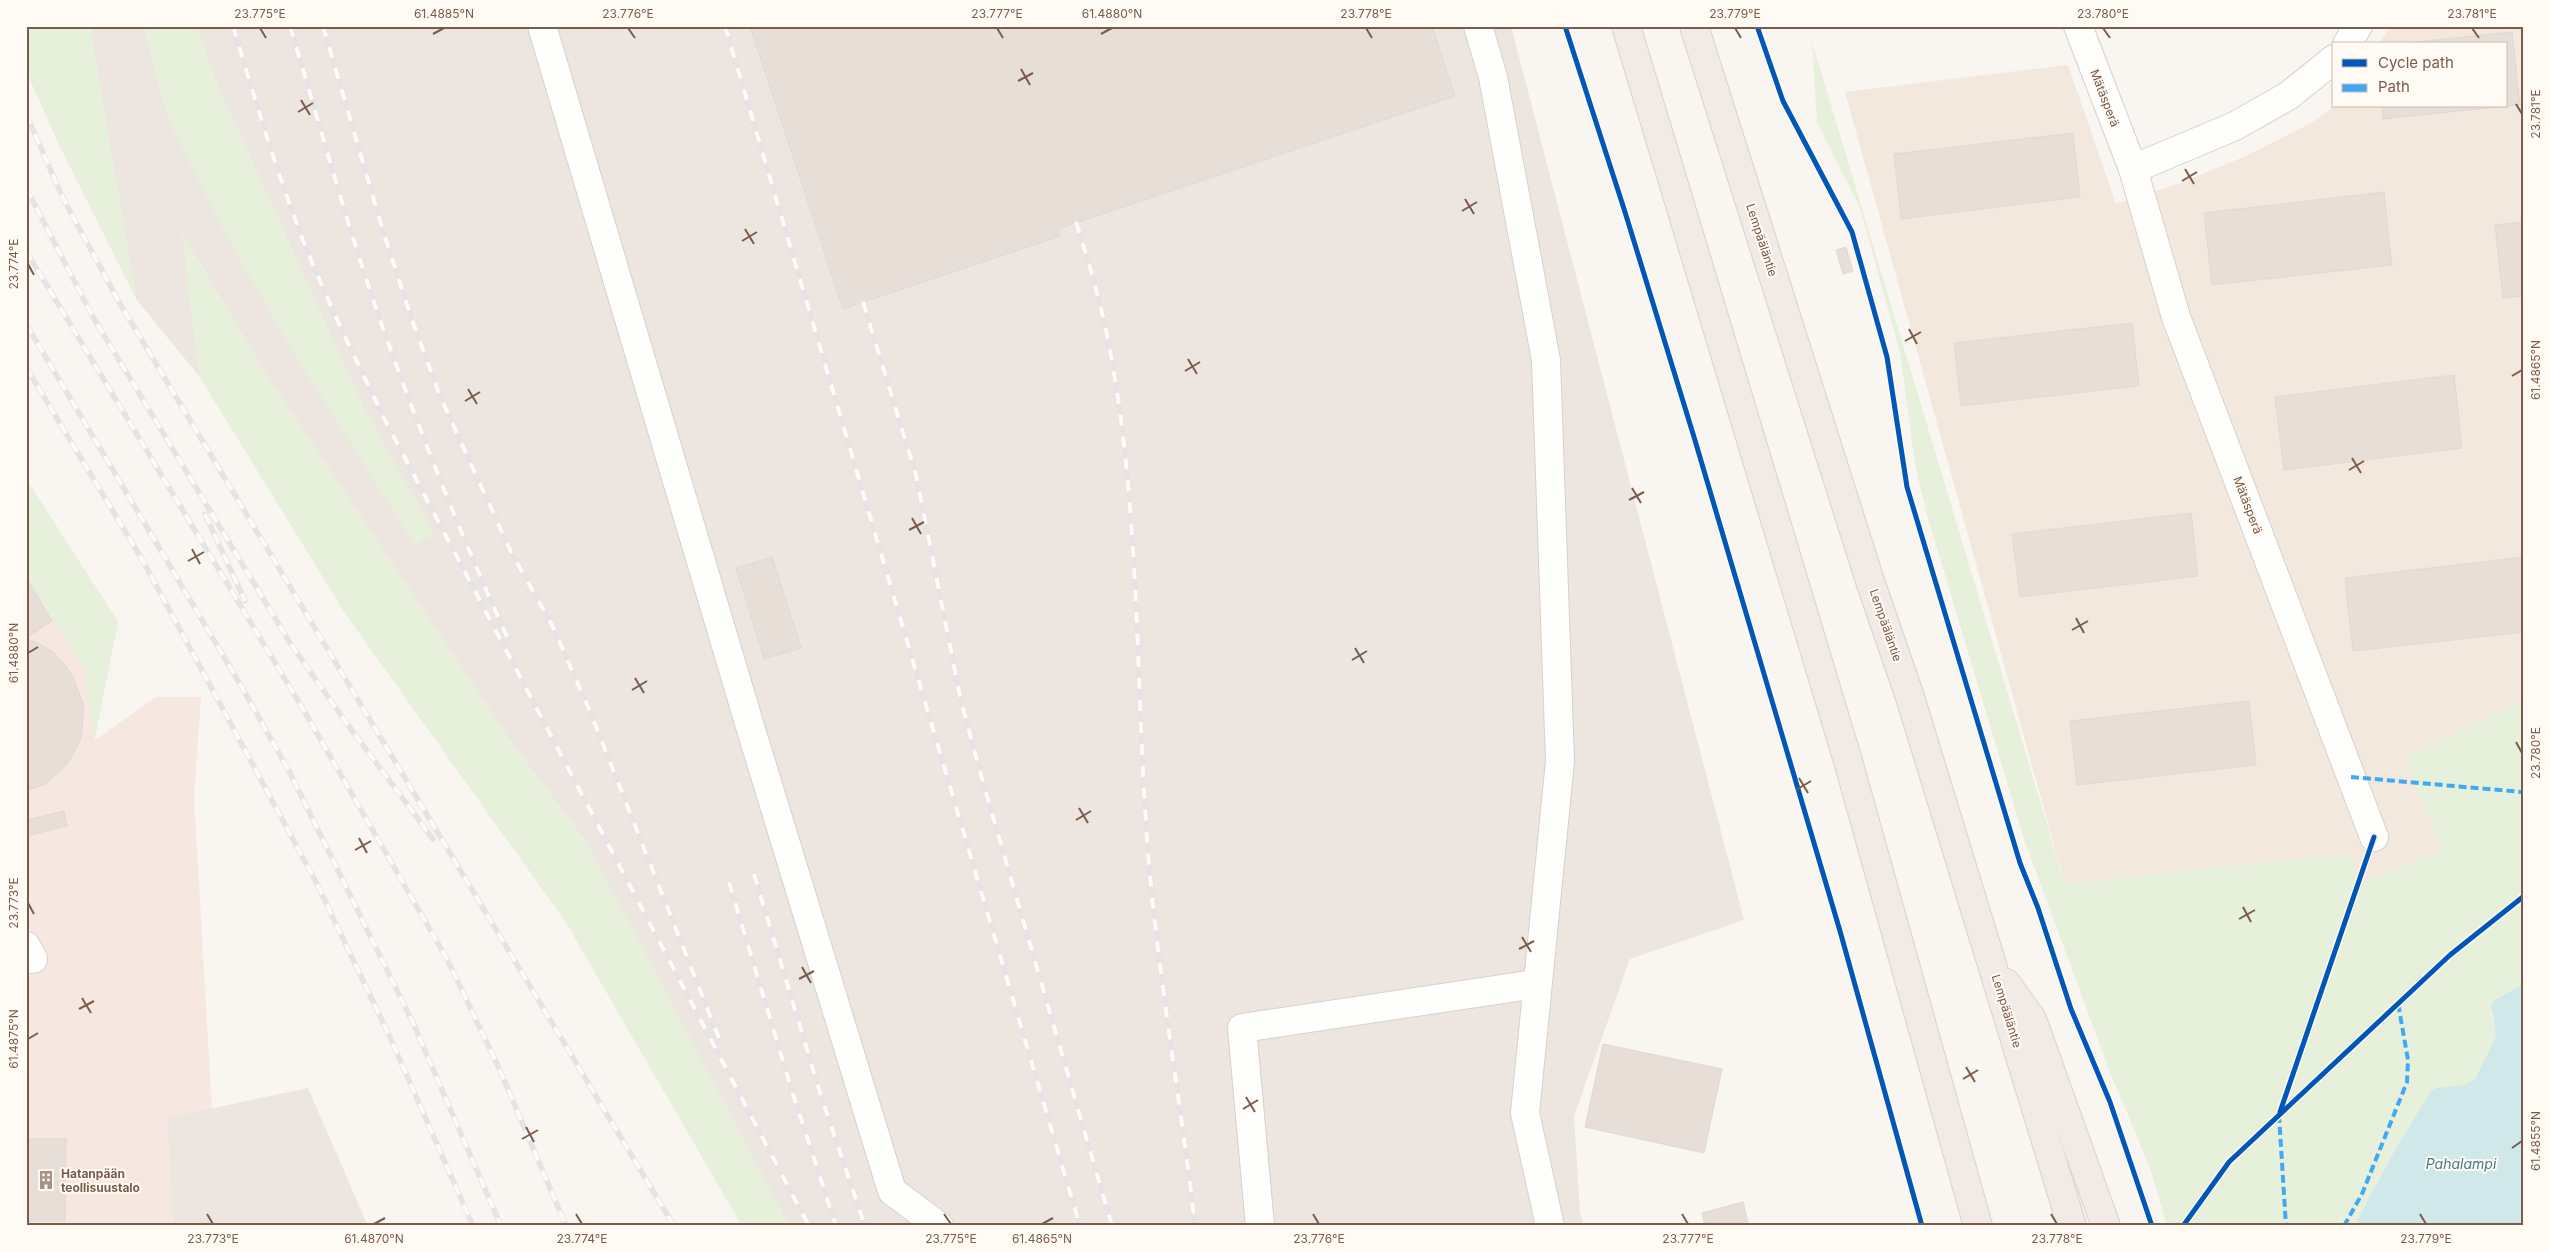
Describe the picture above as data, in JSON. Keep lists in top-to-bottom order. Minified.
{"streets":{"highway":["Lempääläntie"],"street":["Mätäsperä"]},"water":["Pahalampi"],"places":{"building":["Hatanpään teollisuustalo"]},"legend":["Cycle path","Path"],"coordinates":["23.775°E","61.4885°N","23.776°E","23.777°E","61.4880°N","23.778°E","23.779°E","23.780°E","23.781°E","23.774°E","61.4865°N","23.773°E","61.4875°N","61.4855°N","61.4870°N"]}
